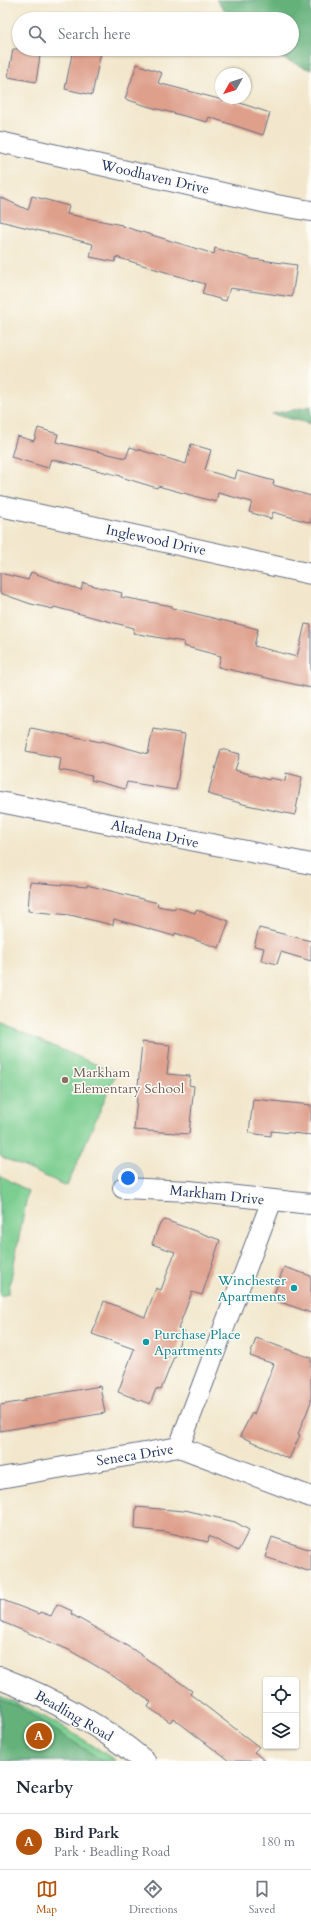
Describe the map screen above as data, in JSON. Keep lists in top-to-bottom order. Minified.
{"streets":{"street":["Woodhaven Drive","Inglewood Drive","Altadena Drive","Markham Drive","Seneca Drive","Beadling Road"]},"places":["Markham Elementary School","Winchester Apartments","Purchase Place Apartments"],"north":"bottom left","page":{"search":"Search here","pins":"A","heading":"Nearby","list":[{"mark":"A","name":"Bird Park","note":"Park · Beadling Road","value":"180 m"}],"nav":["Map","Directions","Saved"]}}
